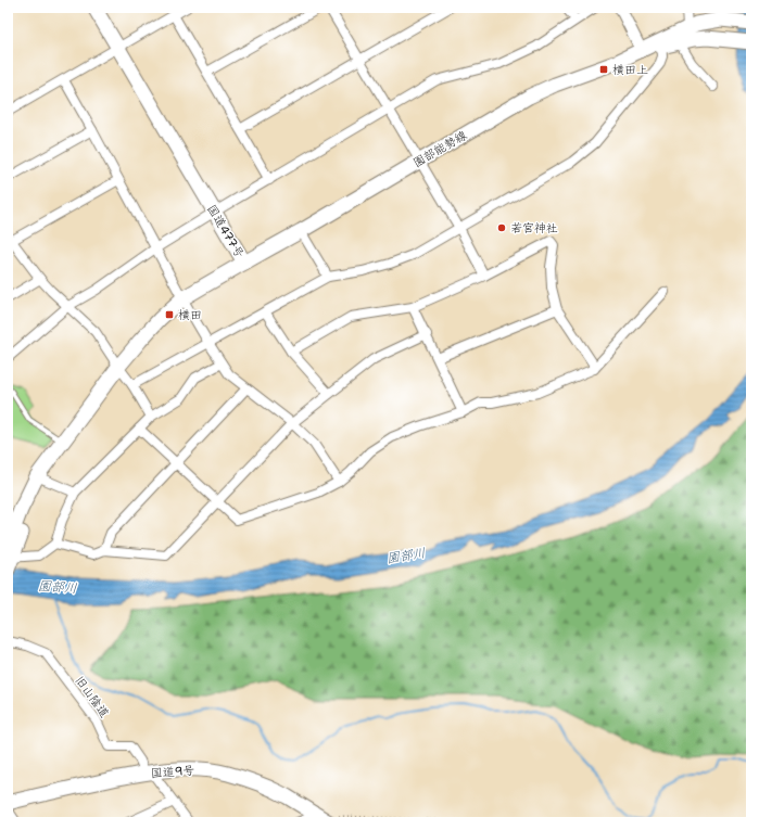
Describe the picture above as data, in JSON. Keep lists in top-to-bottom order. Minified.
{"streets":{"main road":["園部能勢線","国道477号","国道9号"],"street":["旧山陰道"]},"crossings":[["園部能勢線","国道477号"],["旧山陰道","国道9号"]],"water":["園部川"],"places":{"transit":["横田上","横田"],"other":["若宮神社"]}}
